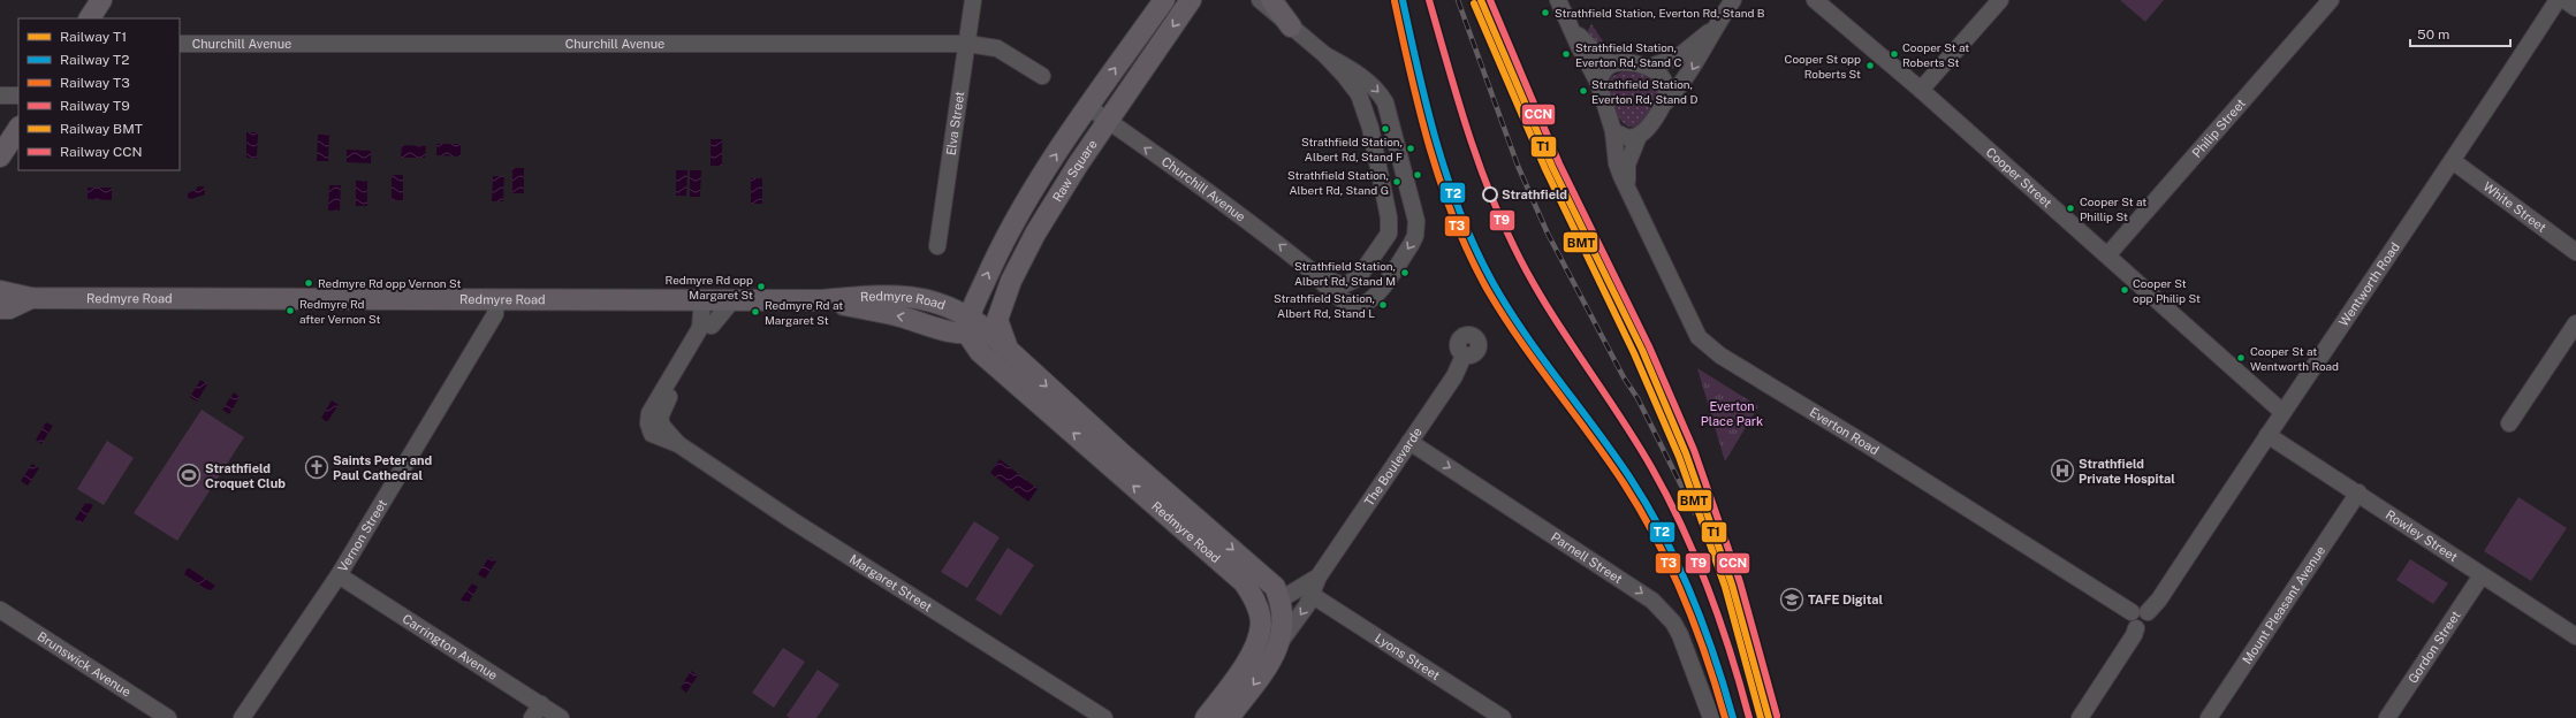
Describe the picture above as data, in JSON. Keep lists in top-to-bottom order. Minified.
{"streets":{"main road":["Raw Square","Redmyre Road","The Boulevarde"],"street":["Churchill Avenue","Elva Street","Philip Street","Cooper Street","White Street","Wentworth Road","Everton Road","Rowley Street","Vernon Street","Parnell Street","Margaret Street","Mount Pleasant Avenue","Carrington Avenue","Gordon Street","Lyons Street","Brunswick Avenue"]},"crossings":[["Churchill Avenue","Elva Street"],["Churchill Avenue","Raw Square"],["Philip Street","Cooper Street"],["Raw Square","Redmyre Road"],["Cooper Street","Wentworth Road"],["White Street","Wentworth Road"],["Wentworth Road","Everton Road"],["Wentworth Road","Rowley Street"],["Redmyre Road","The Boulevarde"],["Redmyre Road","Vernon Street"],["Redmyre Road","Margaret Street"],["The Boulevarde","Parnell Street"],["The Boulevarde","Lyons Street"],["Rowley Street","Mount Pleasant Avenue"],["Rowley Street","Gordon Street"],["Vernon Street","Carrington Avenue"]],"one_way":["Parnell Street"],"parks":["Everton Place Park"],"places":{"other":["Strathfield Station, Everton Rd, Stand B","Strathfield Station, Everton Rd, Stand C","Cooper St at Roberts St","Cooper St opp Roberts St","Strathfield Station, Everton Rd, Stand D","Strathfield Station, Albert Rd, Stand F","Strathfield Station, Albert Rd, Stand G","Strathfield","Cooper St at Phillip St","Strathfield Station, Albert Rd, Stand M","Redmyre Rd opp Vernon St","Redmyre Rd opp Margaret St","Cooper St opp Philip St","Strathfield Station, Albert Rd, Stand L","Redmyre Rd after Vernon St","Redmyre Rd at Margaret St","Cooper St at Wentworth Road"],"church":["Saints Peter and Paul Cathedral"],"hospital":["Strathfield Private Hospital"],"sports":["Strathfield Croquet Club"],"school or university":["TAFE Digital"]},"lines":["rail line T1","rail line T2","rail line T9","rail line CCN","rail line T3","rail line BMT"],"legend":["Railway T1","Railway T2","Railway T3","Railway T9","Railway BMT","Railway CCN"],"scale_bar":"50 m"}
